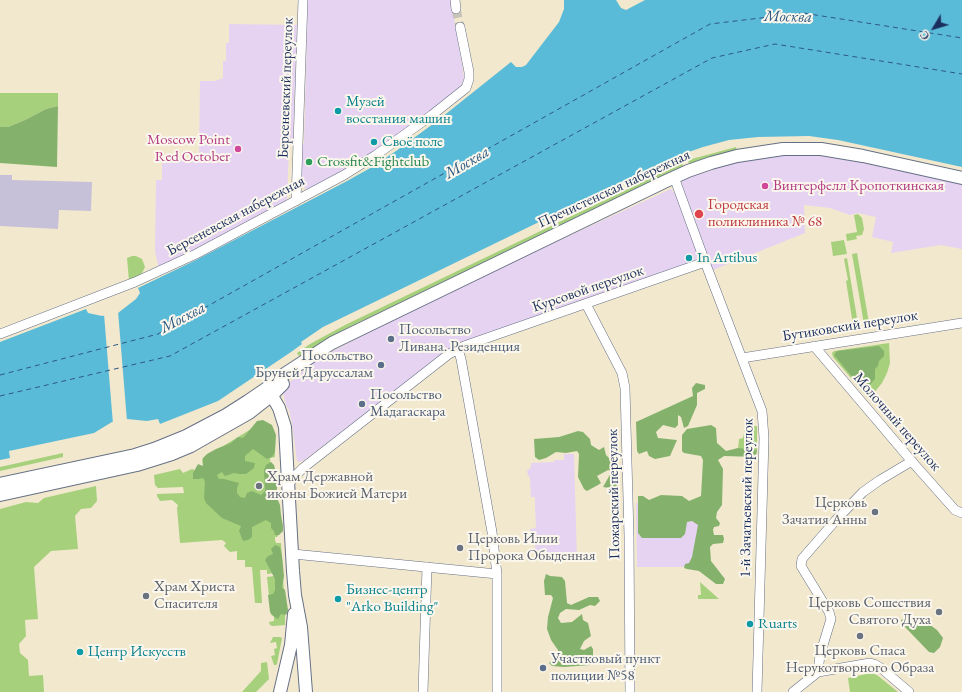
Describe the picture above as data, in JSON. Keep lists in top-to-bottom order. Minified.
{"streets":{"main road":["Пречистенская набережная"],"street":["Берсеневский переулок","Берсеневская набережная","Курсовой переулок","Бутиковский переулок","Молочный переулок","Пожарский переулок","1-й Зачатьевский переулок"]},"crossings":[["Берсеневский переулок","Берсеневская набережная"],["Пречистенская набережная","1-й Зачатьевский переулок"],["Курсовой переулок","Пожарский переулок"],["Курсовой переулок","1-й Зачатьевский переулок"],["Бутиковский переулок","Молочный переулок"],["Бутиковский переулок","1-й Зачатьевский переулок"]],"water":["Москва"],"places":["Музей восстания машин","Своё поле","Moscow Point Red October","Crossfit&Fightclub","Винтерфелл Кропоткинская","Городская поликлиника № 68","In Artibus","Посольство Ливана. Резиденция","Посольство Бруней Даруссалам","Посольство Мадагаскара","Храм Державной иконы Божией Матери","Церковь Зачатия Анны","Церковь Илии Пророка Обыденная","Храм Христа Спасителя","Бизнес-центр \"Arko Building\"","Церковь Сошествия Святого Духа","Ruarts","Церковь Спаса Нерукотворного Образа","Центр Искусств","Участковый пункт полиции №58"],"north":"bottom left"}
